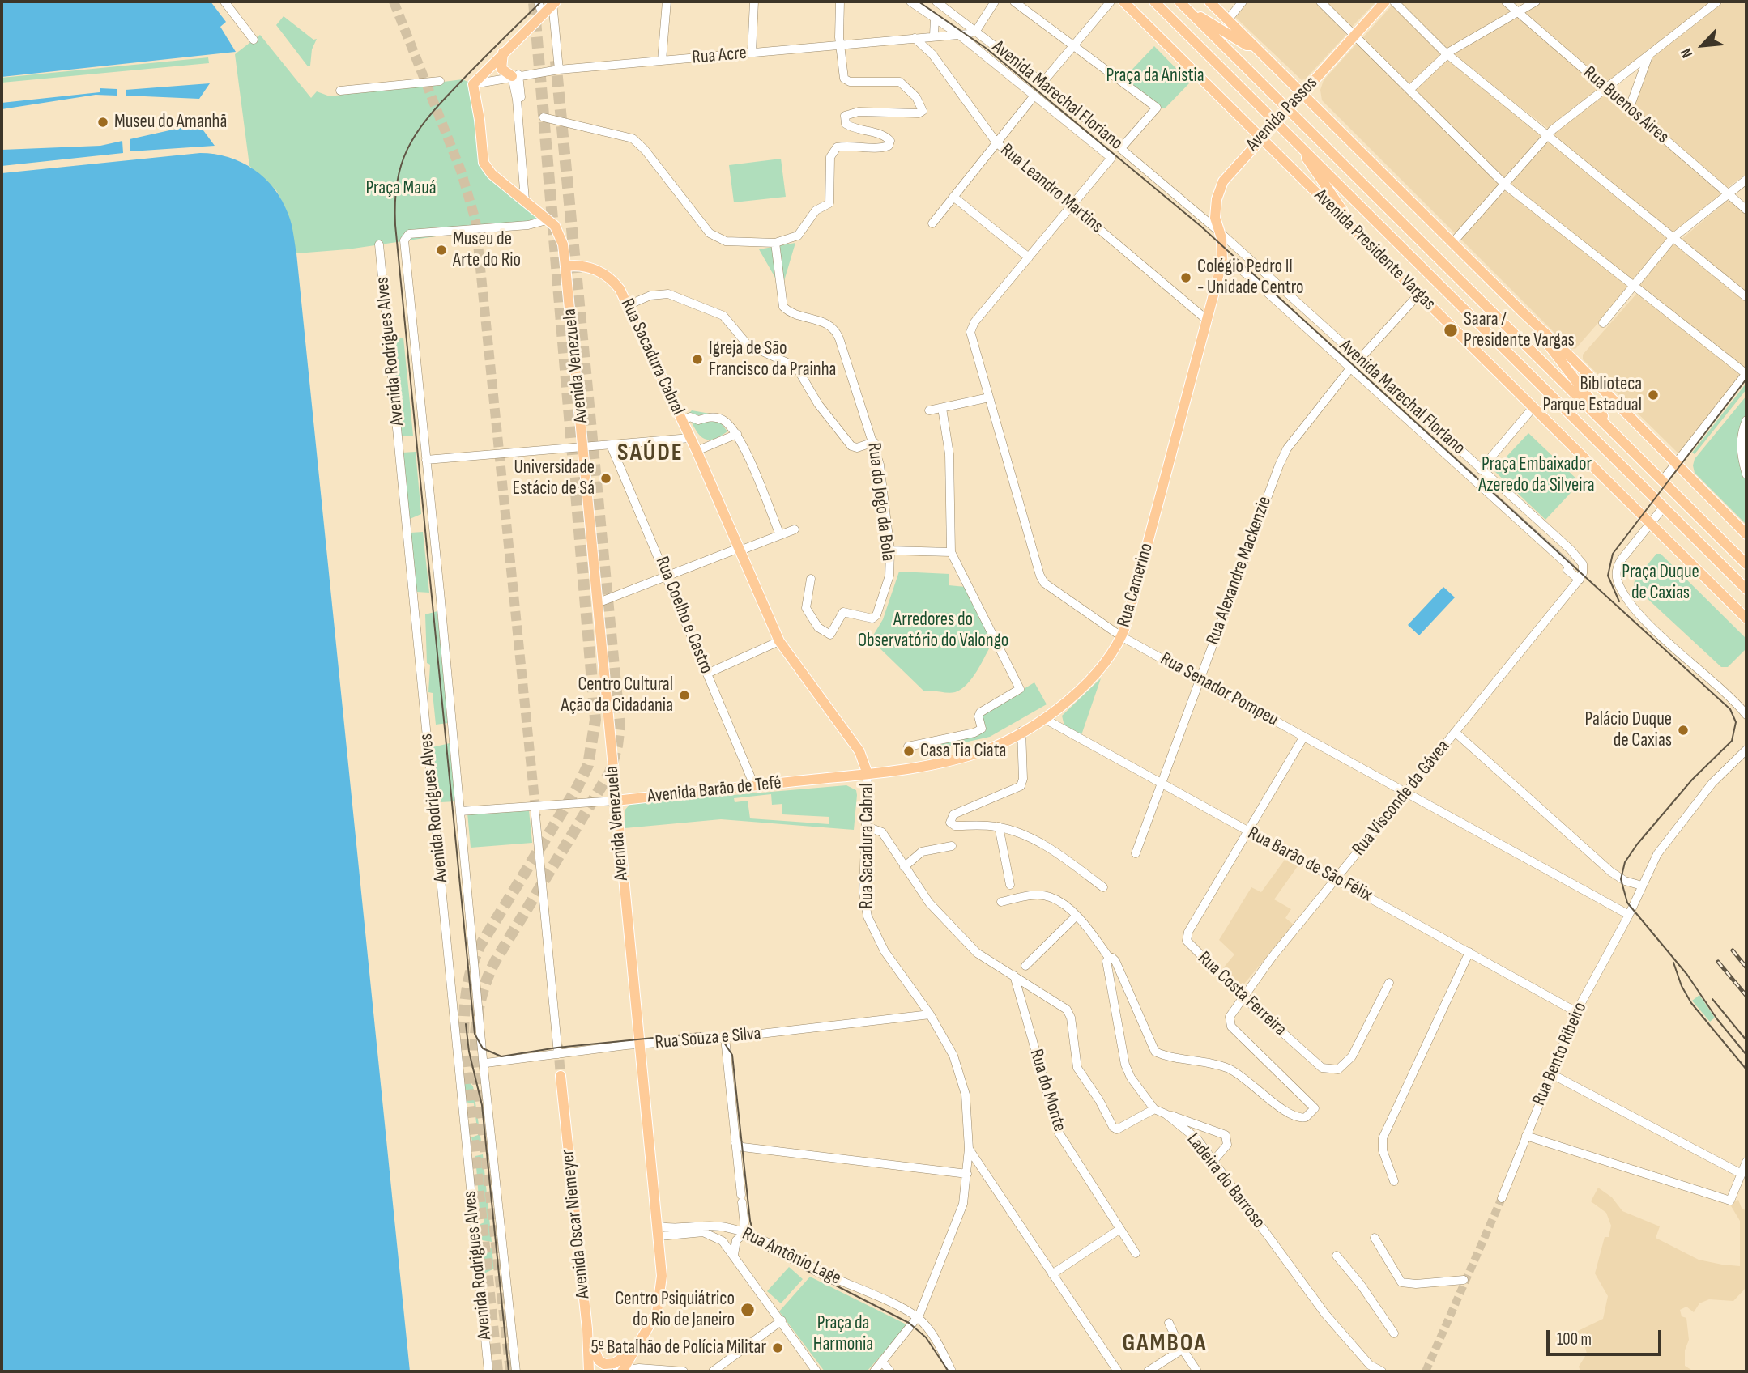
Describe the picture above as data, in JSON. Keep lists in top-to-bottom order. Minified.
{"streets":{"main road":["Avenida Passos","Avenida Presidente Vargas","Rua Sacadura Cabral","Avenida Venezuela","Rua Camerino","Avenida Barão de Tefé","Avenida Oscar Niemeyer"],"street":["Rua Acre","Avenida Marechal Floriano","Rua Buenos Aires","Rua Leandro Martins","Avenida Rodrigues Alves","Rua do Jogo da Bola","Rua Alexandre Mackenzie","Rua Coelho e Castro","Rua Senador Pompeu","Rua Visconde da Gávea","Rua Barão de São Félix","Rua Costa Ferreira","Rua Souza e Silva","Rua Bento Ribeiro","Rua do Monte","Ladeira do Barroso","Rua Antônio Lage"]},"crossings":[["Rua Acre","Avenida Marechal Floriano"],["Rua Acre","Rua Leandro Martins"],["Avenida Marechal Floriano","Avenida Passos"],["Avenida Marechal Floriano","Rua Leandro Martins"],["Avenida Marechal Floriano","Rua Alexandre Mackenzie"],["Avenida Marechal Floriano","Rua Camerino"],["Avenida Marechal Floriano","Rua Visconde da Gávea"],["Avenida Passos","Avenida Presidente Vargas"],["Avenida Passos","Rua Camerino"],["Rua Leandro Martins","Rua Camerino"],["Avenida Rodrigues Alves","Avenida Barão de Tefé"],["Avenida Rodrigues Alves","Rua Souza e Silva"],["Rua Sacadura Cabral","Avenida Venezuela"],["Rua Sacadura Cabral","Rua Camerino"],["Rua Sacadura Cabral","Avenida Barão de Tefé"],["Rua Sacadura Cabral","Rua Souza e Silva"],["Rua Sacadura Cabral","Rua Antônio Lage"],["Avenida Venezuela","Avenida Barão de Tefé"],["Avenida Venezuela","Rua Souza e Silva"],["Avenida Venezuela","Rua Antônio Lage"],["Rua Alexandre Mackenzie","Rua Senador Pompeu"],["Rua Alexandre Mackenzie","Rua Barão de São Félix"],["Rua Camerino","Rua Senador Pompeu"],["Rua Camerino","Avenida Barão de Tefé"],["Rua Camerino","Rua Barão de São Félix"],["Rua Coelho e Castro","Avenida Barão de Tefé"],["Rua Senador Pompeu","Rua Visconde da Gávea"],["Rua Senador Pompeu","Rua Costa Ferreira"],["Rua Senador Pompeu","Rua Bento Ribeiro"],["Rua Visconde da Gávea","Rua Barão de São Félix"],["Rua Visconde da Gávea","Rua Costa Ferreira"],["Rua Visconde da Gávea","Ladeira do Barroso"],["Rua Barão de São Félix","Rua Costa Ferreira"],["Rua Barão de São Félix","Rua Bento Ribeiro"]],"districts":["SAÚDE","GAMBOA"],"parks":["Praça da Anistia","Praça Mauá","Praça Embaixador Azeredo da Silveira","Praça Duque de Caxias","Arredores do Observatório do Valongo","Praça da Harmonia"],"places":["Museu do Amanhã","Museu de Arte do Rio","Colégio Pedro II - Unidade Centro","Saara / Presidente Vargas","Igreja de São Francisco da Prainha","Biblioteca Parque Estadual","Universidade Estácio de Sá","Centro Cultural Ação da Cidadania","Palácio Duque de Caxias","Casa Tia Ciata","Centro Psiquiátrico do Rio de Janeiro","5º Batalhão de Polícia Militar"],"scale_bar":"100 m","north":"bottom left"}
